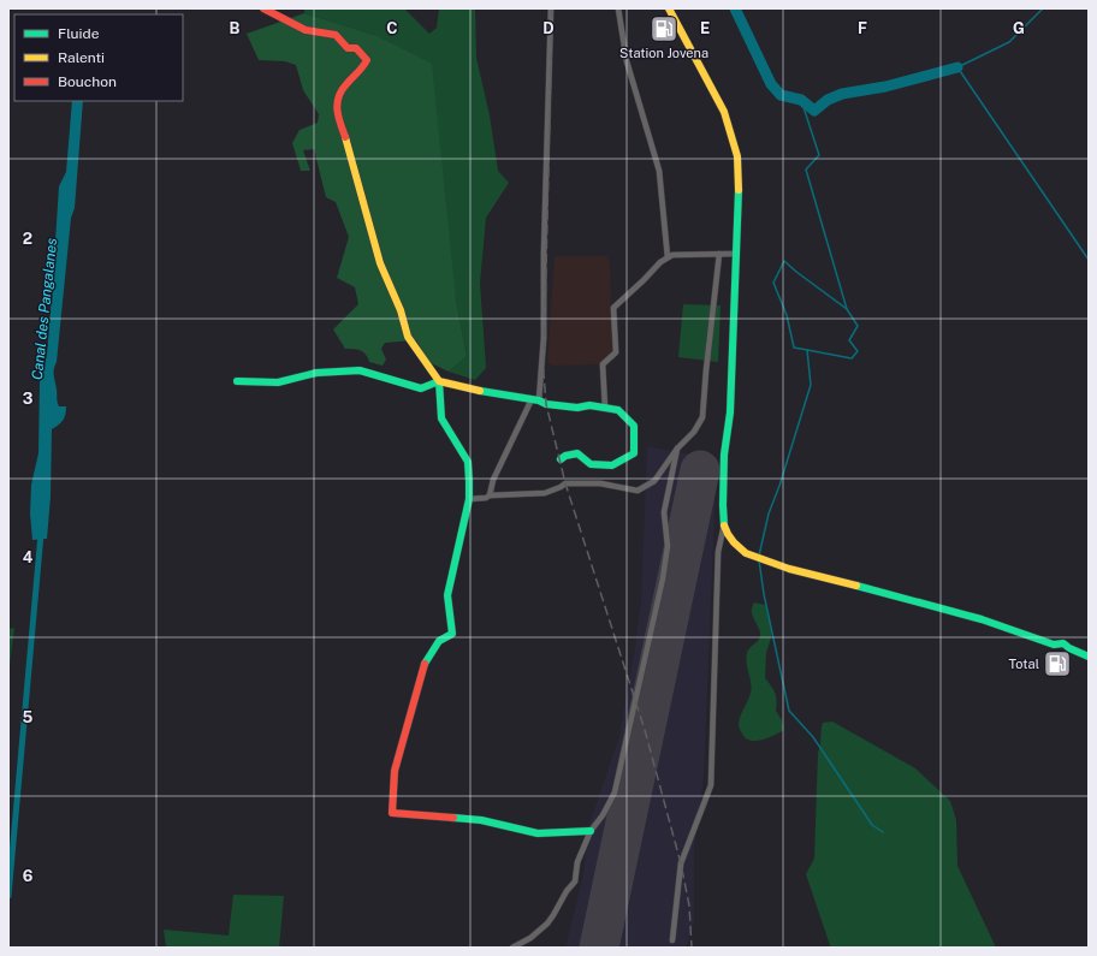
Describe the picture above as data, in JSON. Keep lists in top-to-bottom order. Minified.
{"water":["Canal des Pangalanes"],"places":{"fuel station":["Station Jovena","Total"]},"legend":["Fluide","Ralenti","Bouchon"],"grid":{"columns":["B","C","D","E","F","G"],"rows":["2","3","4","5","6"]}}
